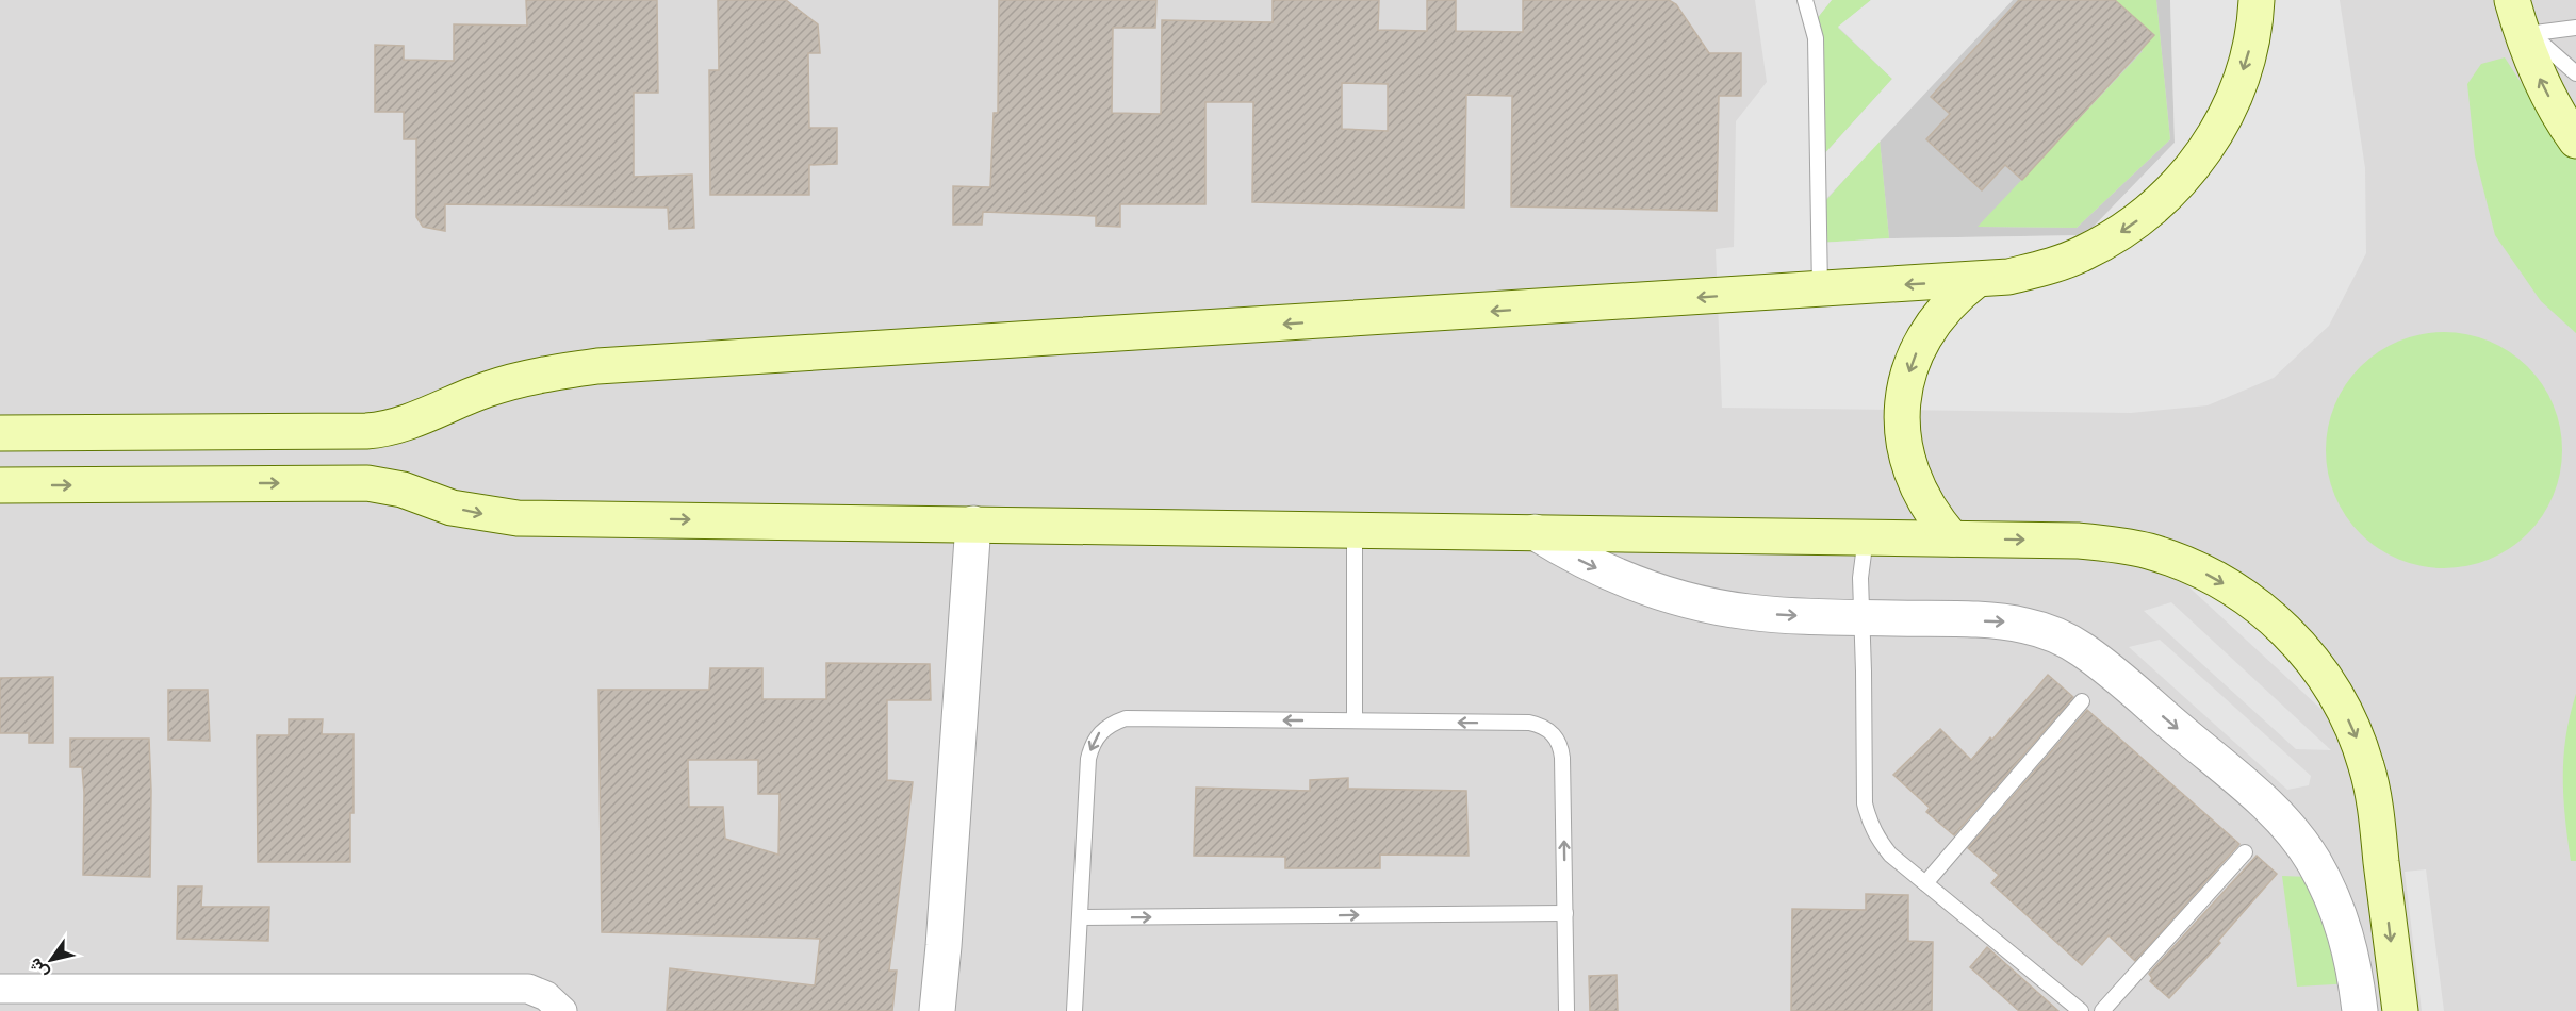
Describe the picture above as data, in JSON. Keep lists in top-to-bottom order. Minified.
{"north":"bottom left"}
